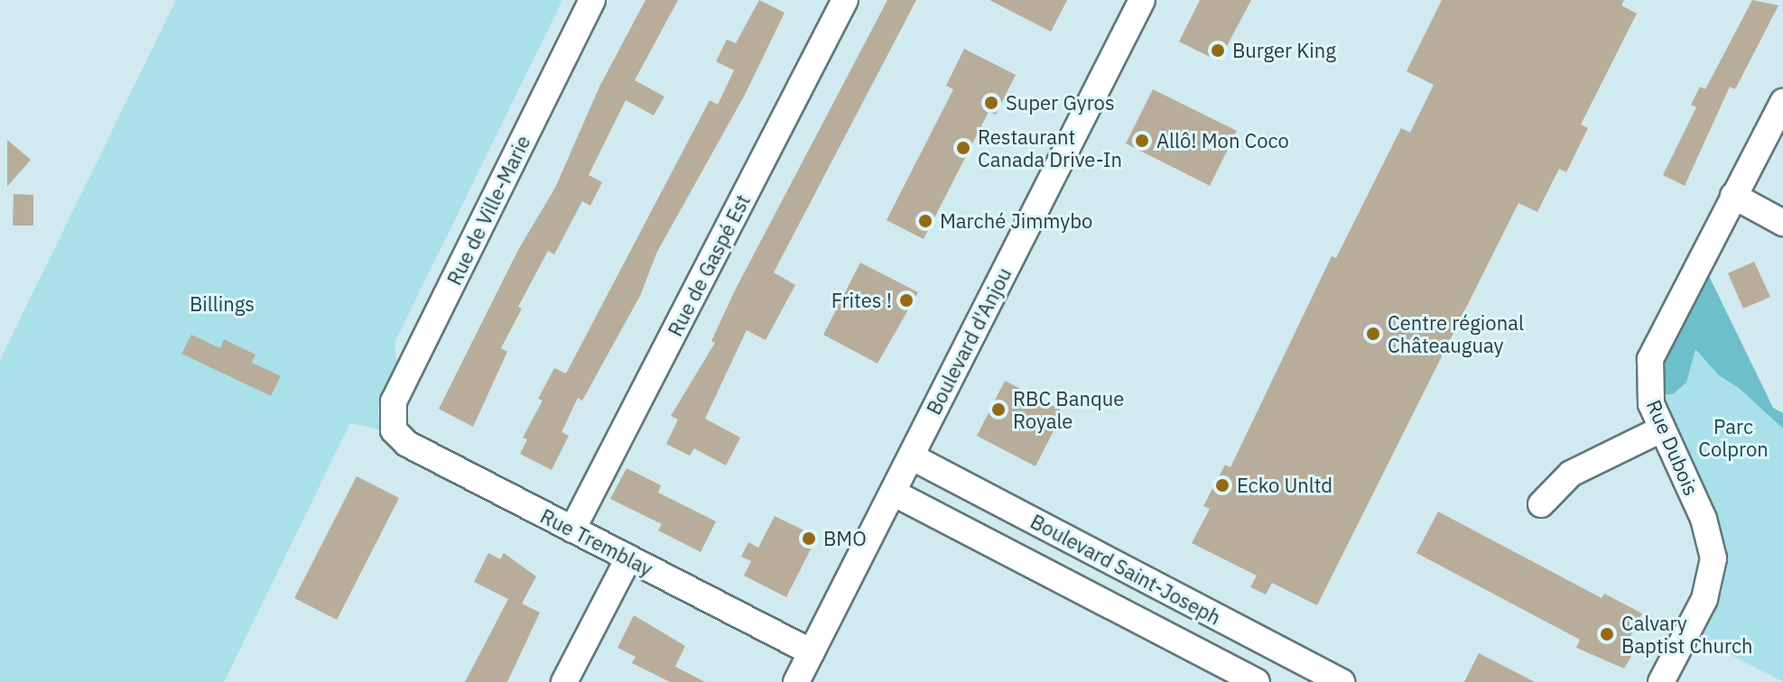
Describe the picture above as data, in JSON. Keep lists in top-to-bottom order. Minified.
{"streets":{"street":["Rue de Ville-Marie","Rue de Gaspé Est","Boulevard d'Anjou","Rue Dubois","Rue Tremblay","Boulevard Saint-Joseph"]},"crossings":[["Rue de Ville-Marie","Rue Tremblay"],["Rue de Gaspé Est","Rue Tremblay"],["Boulevard d'Anjou","Rue Tremblay"],["Boulevard d'Anjou","Boulevard Saint-Joseph"]],"parks":["Billings","Parc Colpron"],"places":["Burger King","Super Gyros","Allô! Mon Coco","Restaurant Canada Drive-In","Marché Jimmybo","Frites !","Centre régional Châteauguay","RBC Banque Royale","Ecko Unltd","BMO","Calvary Baptist Church"]}
